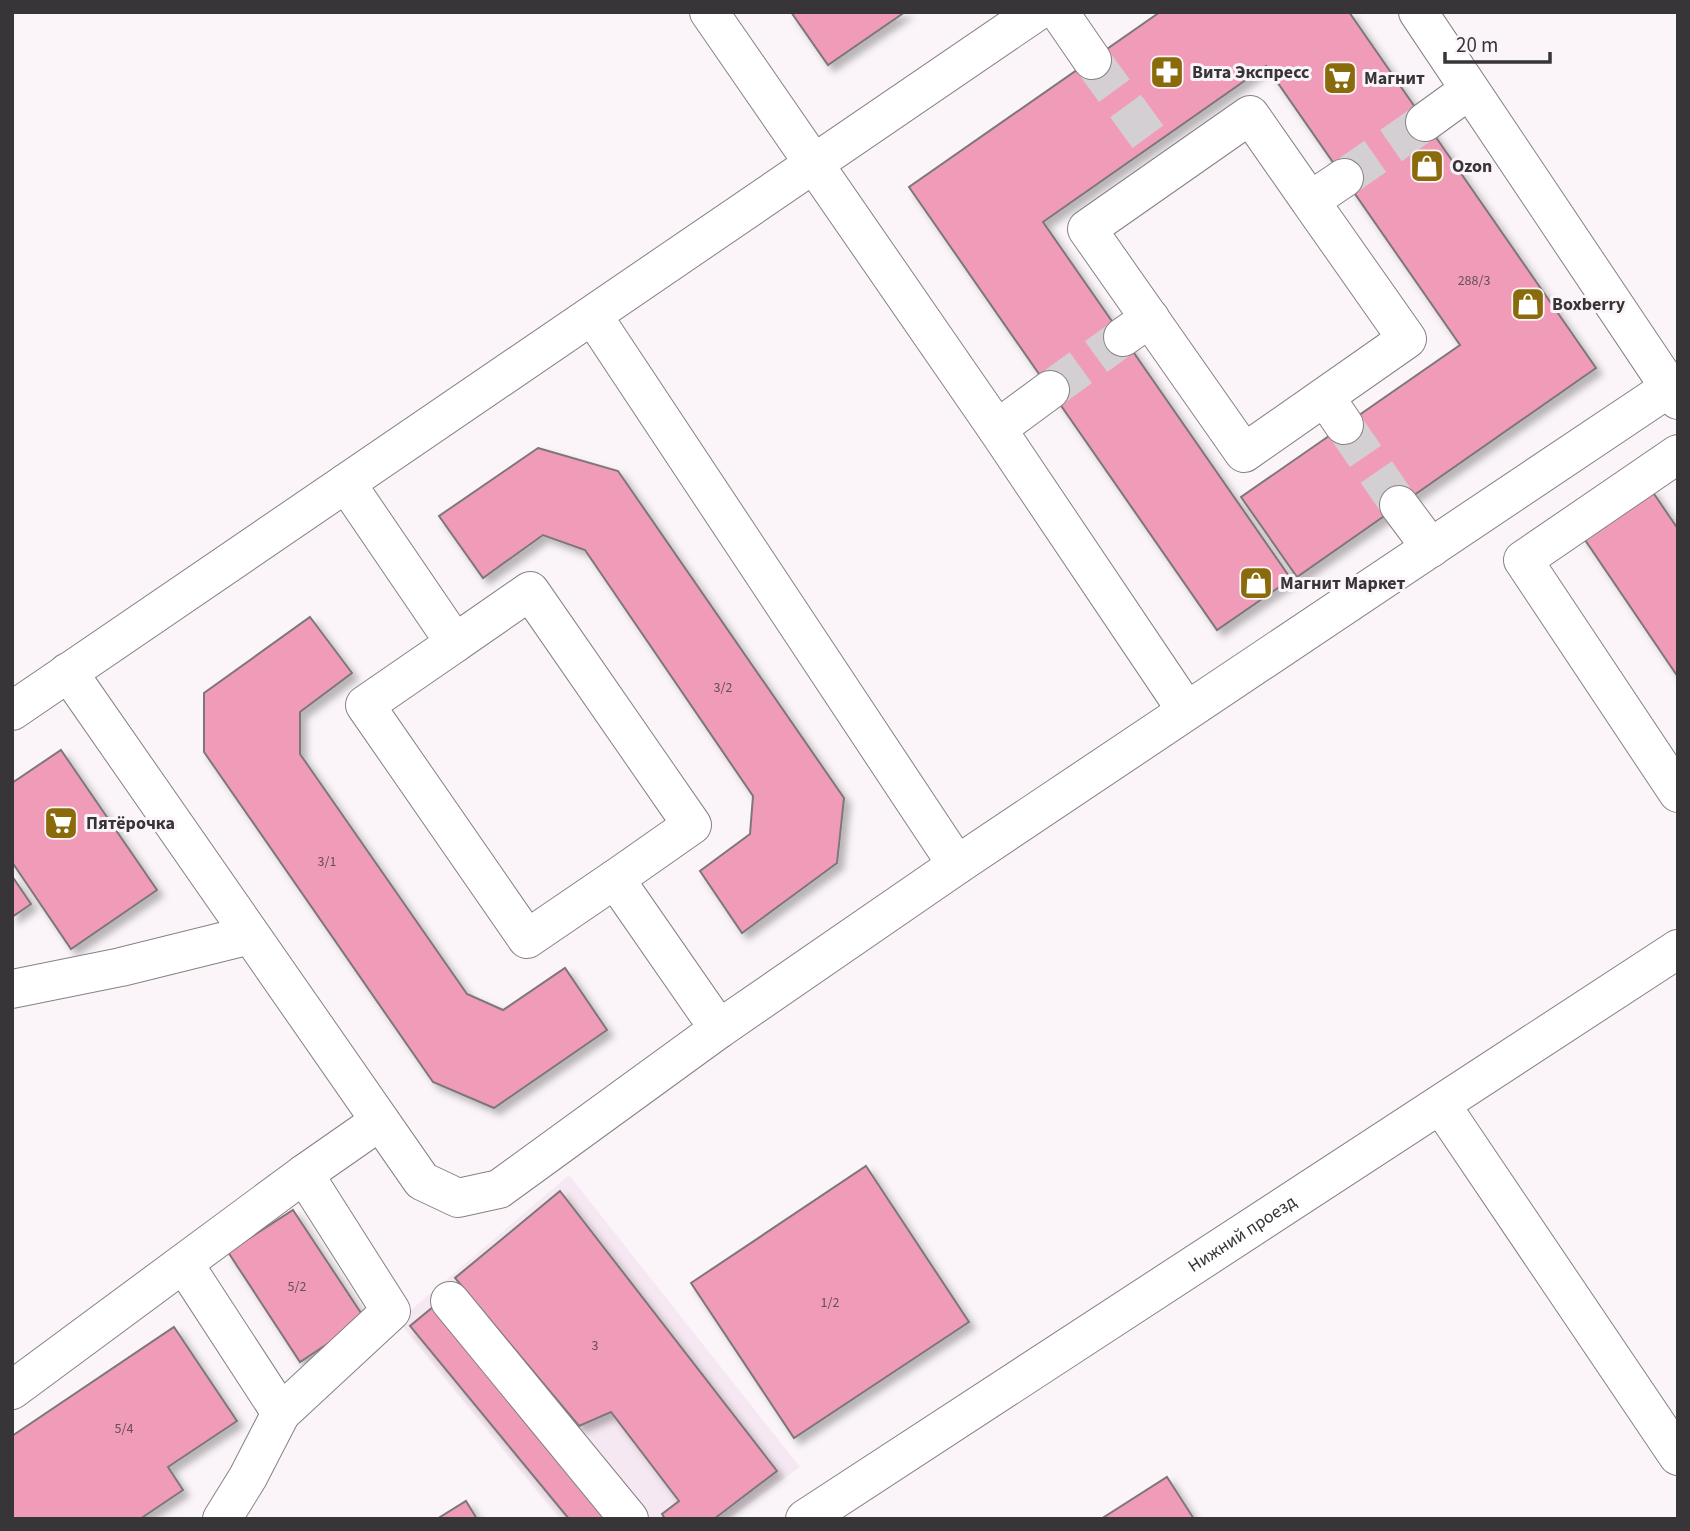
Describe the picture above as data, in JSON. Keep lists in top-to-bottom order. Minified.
{"streets":{"street":["Нижний проезд"]},"places":{"pharmacy":["Вита Экспресс"],"supermarket":["Магнит","Пятёрочка"],"shop":["Ozon","Boxberry","Магнит Маркет"]},"house_numbers":["288/3","3/2","3/1","5/2","1/2","3","5/4"],"scale_bar":"20 m"}
